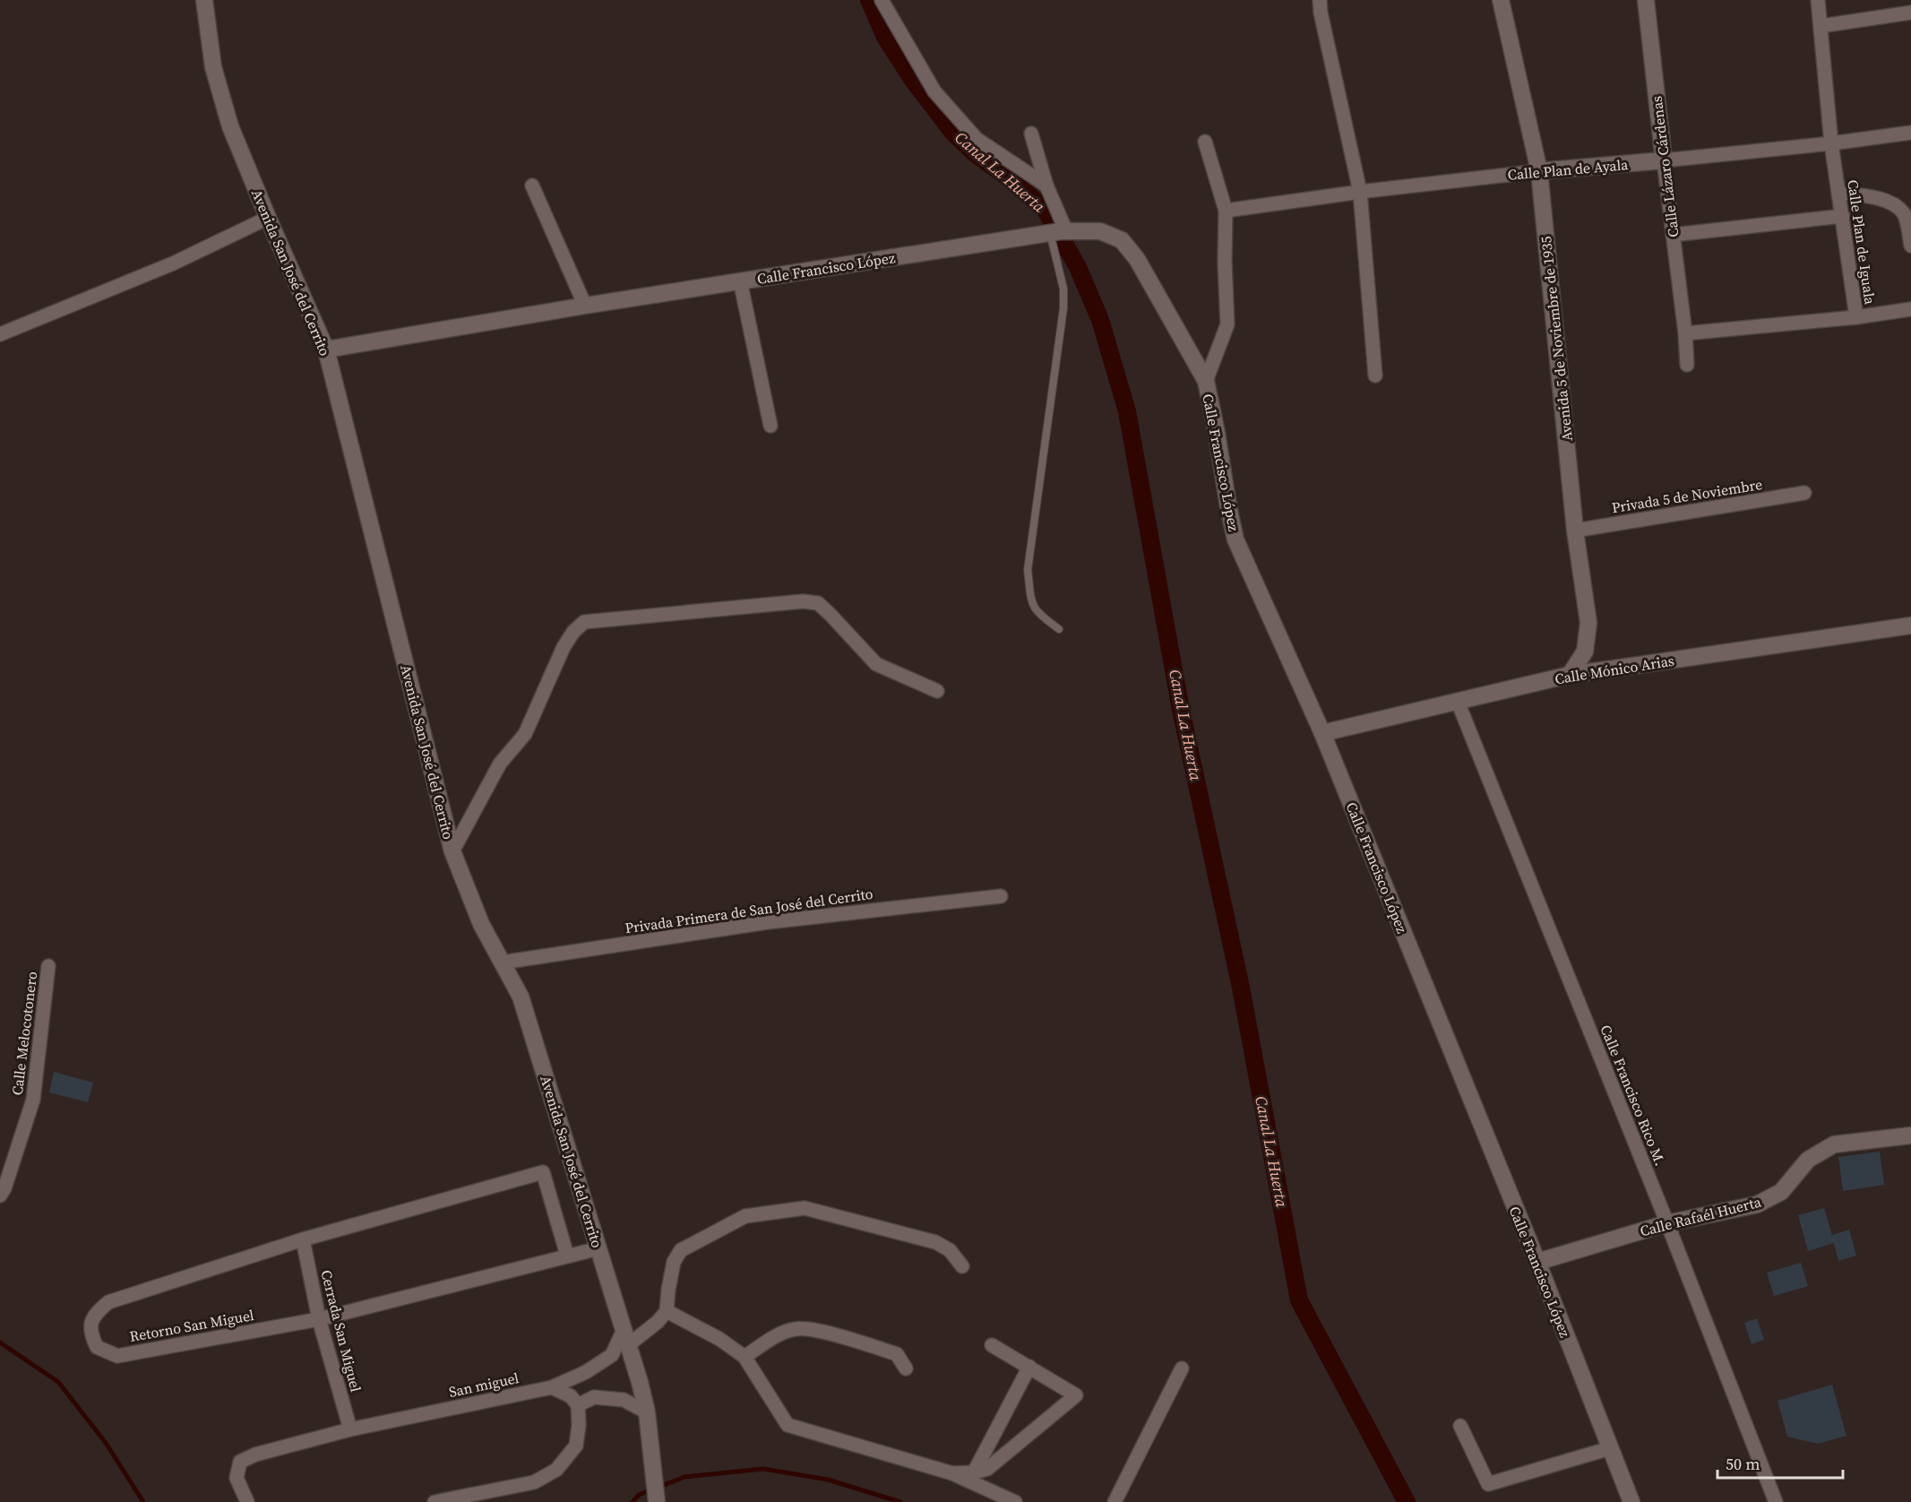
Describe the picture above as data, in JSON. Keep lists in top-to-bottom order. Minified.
{"streets":{"street":["Calle Lázaro Cárdenas","Calle Plan de Ayala","Calle Plan de Iguala","Calle Francisco López","Avenida San José del Cerrito","Avenida 5 de Noviembre de 1935","Privada 5 de Noviembre","Calle Mónico Arias","Privada Primera de San José del Cerrito","Calle Melocotonero","Calle Francisco Rico M.","Calle Rafaél Huerta","Retorno San Miguel","Cerrada San Miguel","San miguel"]},"crossings":[["Calle Lázaro Cárdenas","Calle Plan de Ayala"],["Calle Lázaro Cárdenas","Calle Plan de Iguala"],["Calle Plan de Ayala","Calle Plan de Iguala"],["Calle Plan de Ayala","Avenida 5 de Noviembre de 1935"],["Calle Francisco López","Avenida San José del Cerrito"],["Calle Francisco López","Calle Mónico Arias"],["Calle Francisco López","Calle Rafaél Huerta"],["Avenida San José del Cerrito","Privada Primera de San José del Cerrito"],["Avenida San José del Cerrito","Retorno San Miguel"],["Avenida San José del Cerrito","San miguel"],["Avenida 5 de Noviembre de 1935","Privada 5 de Noviembre"],["Avenida 5 de Noviembre de 1935","Calle Mónico Arias"],["Calle Mónico Arias","Calle Francisco Rico M."],["Calle Francisco Rico M.","Calle Rafaél Huerta"],["Retorno San Miguel","Cerrada San Miguel"],["Cerrada San Miguel","San miguel"]],"water":["Canal La Huerta"],"scale_bar":"50 m"}
